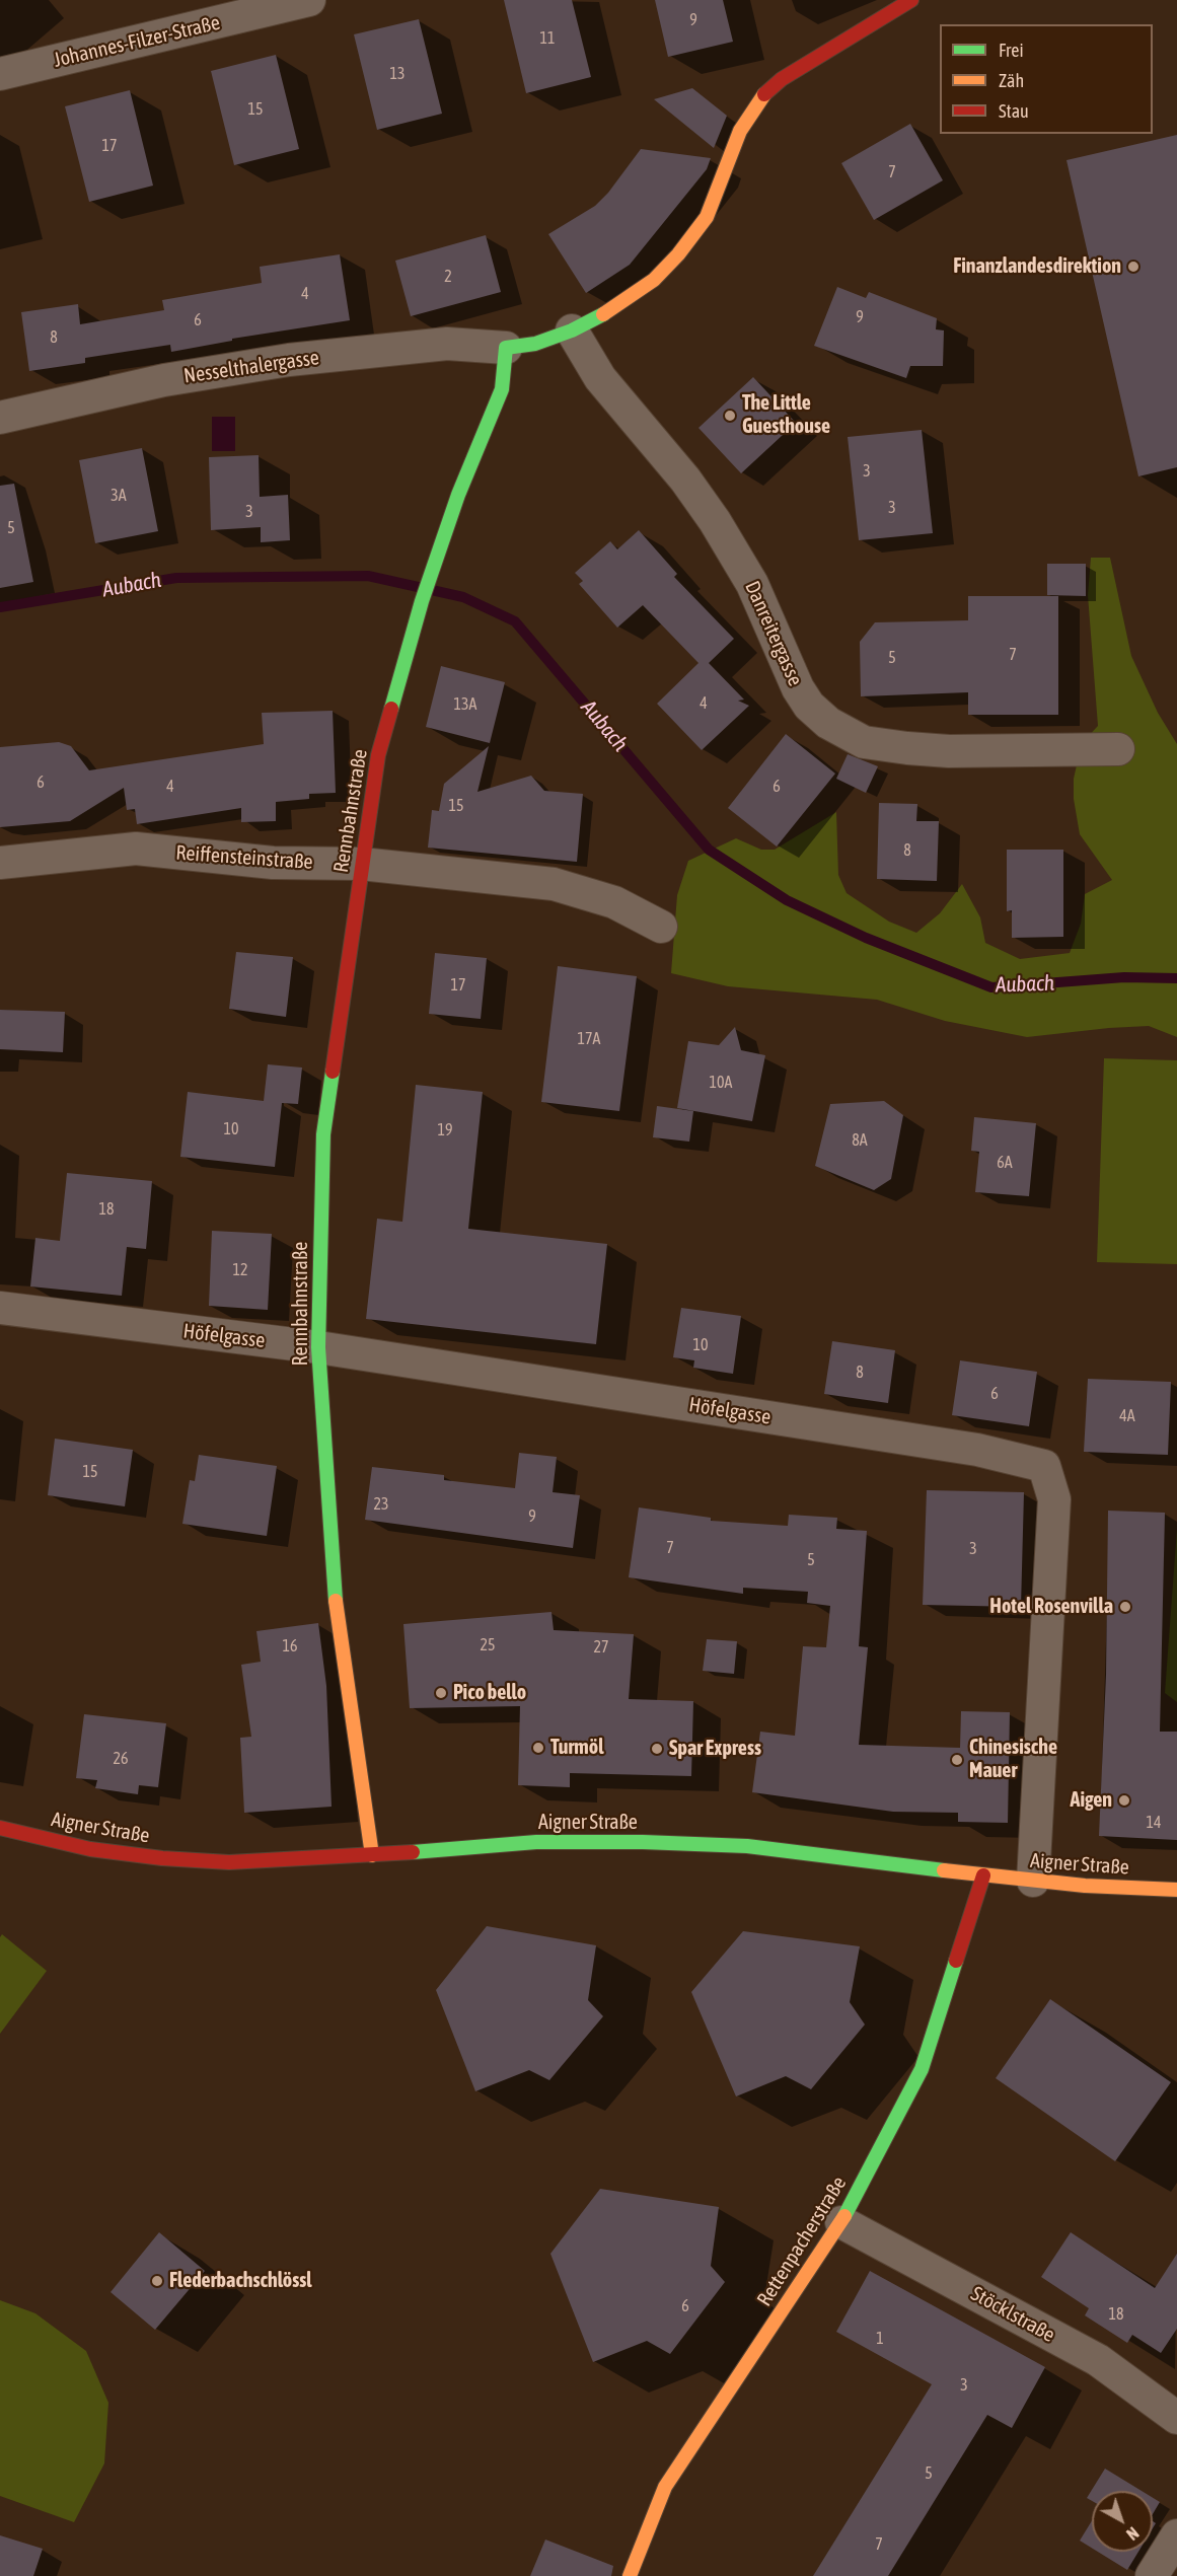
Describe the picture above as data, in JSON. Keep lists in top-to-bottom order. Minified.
{"streets":{"street":["Johannes-Filzer-Straße","Nesselthalergasse","Danreitergasse","Rennbahnstraße","Reiffensteinstraße","Höfelgasse","Aigner Straße","Rettenpacherstraße","Stöcklstraße"]},"crossings":[["Nesselthalergasse","Rennbahnstraße"],["Rennbahnstraße","Reiffensteinstraße"],["Rennbahnstraße","Höfelgasse"],["Rennbahnstraße","Aigner Straße"],["Höfelgasse","Aigner Straße"],["Aigner Straße","Rettenpacherstraße"],["Rettenpacherstraße","Stöcklstraße"]],"water":["Aubach"],"places":["Finanzlandesdirektion","The Little Guesthouse","Hotel Rosenvilla","Pico bello","Turmöl","Spar Express","Chinesische Mauer","Aigen","Flederbachschlössl"],"house_numbers":["9","11","13","15","17","7","2","4","9","6","8","3","3A","3","3","5","7","5","4","13A","6","4","6","15","8","17","17A","10A","10","19","8A","6A","18","12","10","8","6","4A","15","23","9","7","3","5","25","16","27","26","14","6","18","1","3","5","7"],"legend":["Frei","Zäh","Stau"],"north":"bottom right"}
